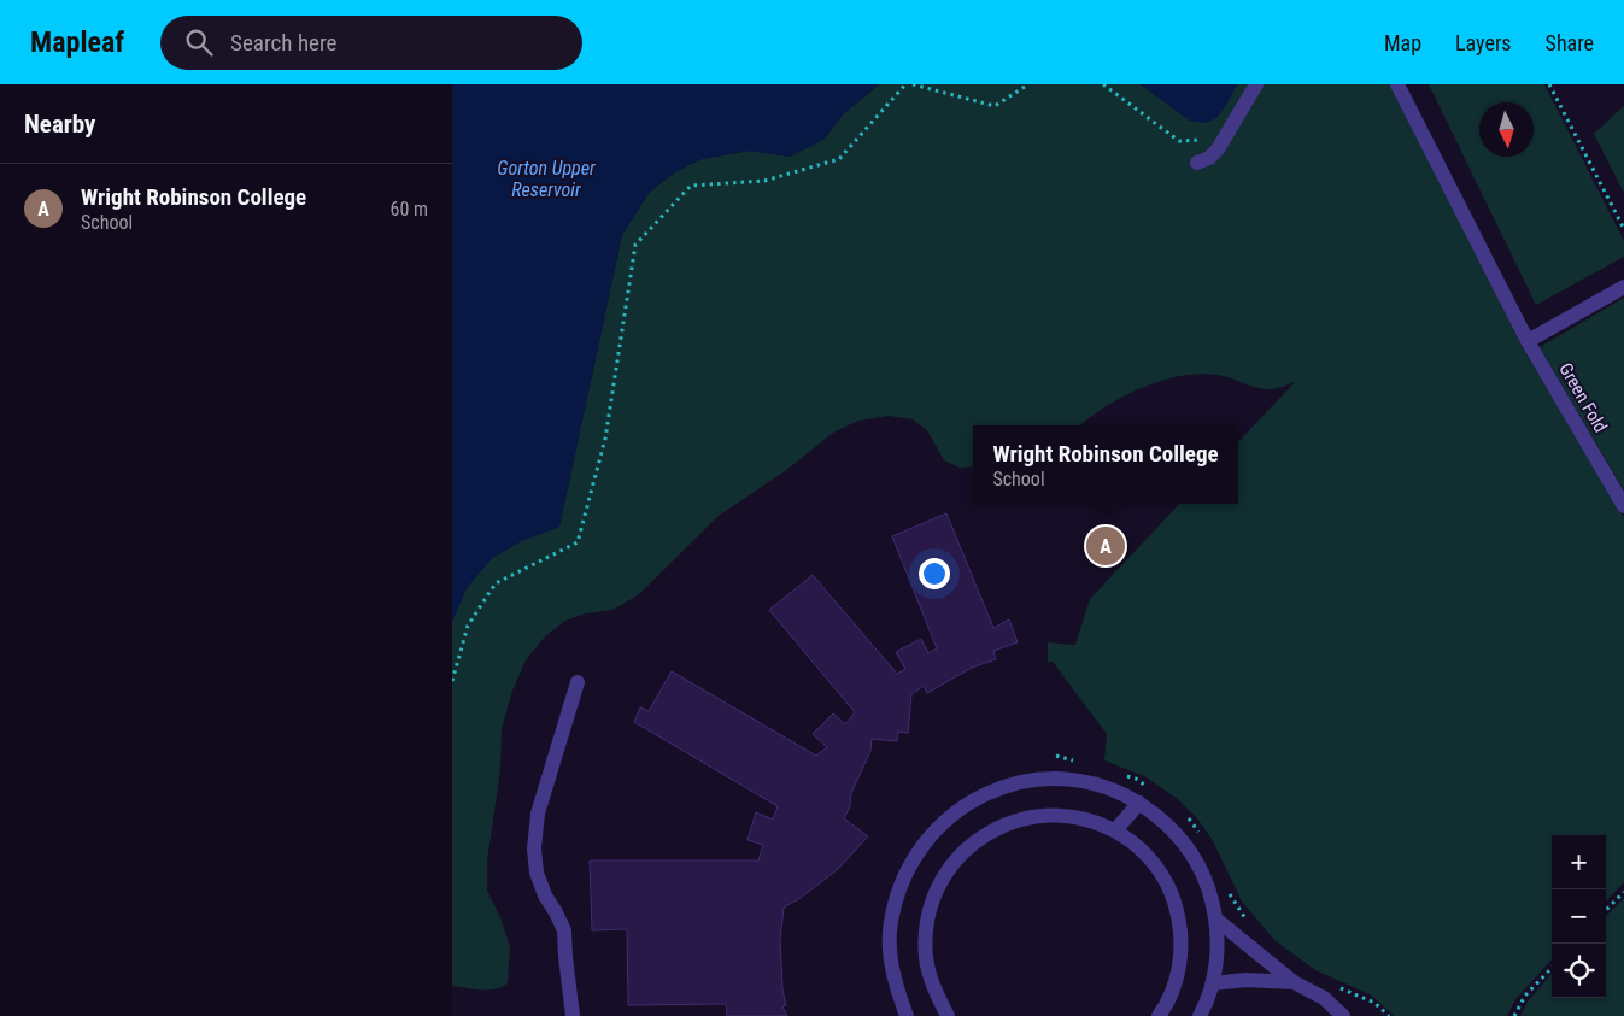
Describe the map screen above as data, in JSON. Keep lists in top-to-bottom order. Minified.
{"streets":{"lane":["Green Fold"]},"water":["Gorton Upper Reservoir"],"north":"bottom","page":{"header":"Mapleaf","search":"Search here","nav":["Map","Layers","Share"],"heading":"Nearby","list":[{"mark":"A","name":"Wright Robinson College","note":"School","value":"60 m"}],"popup":["Wright Robinson College","School"],"pins":"A","map_buttons":["+","−"]}}
